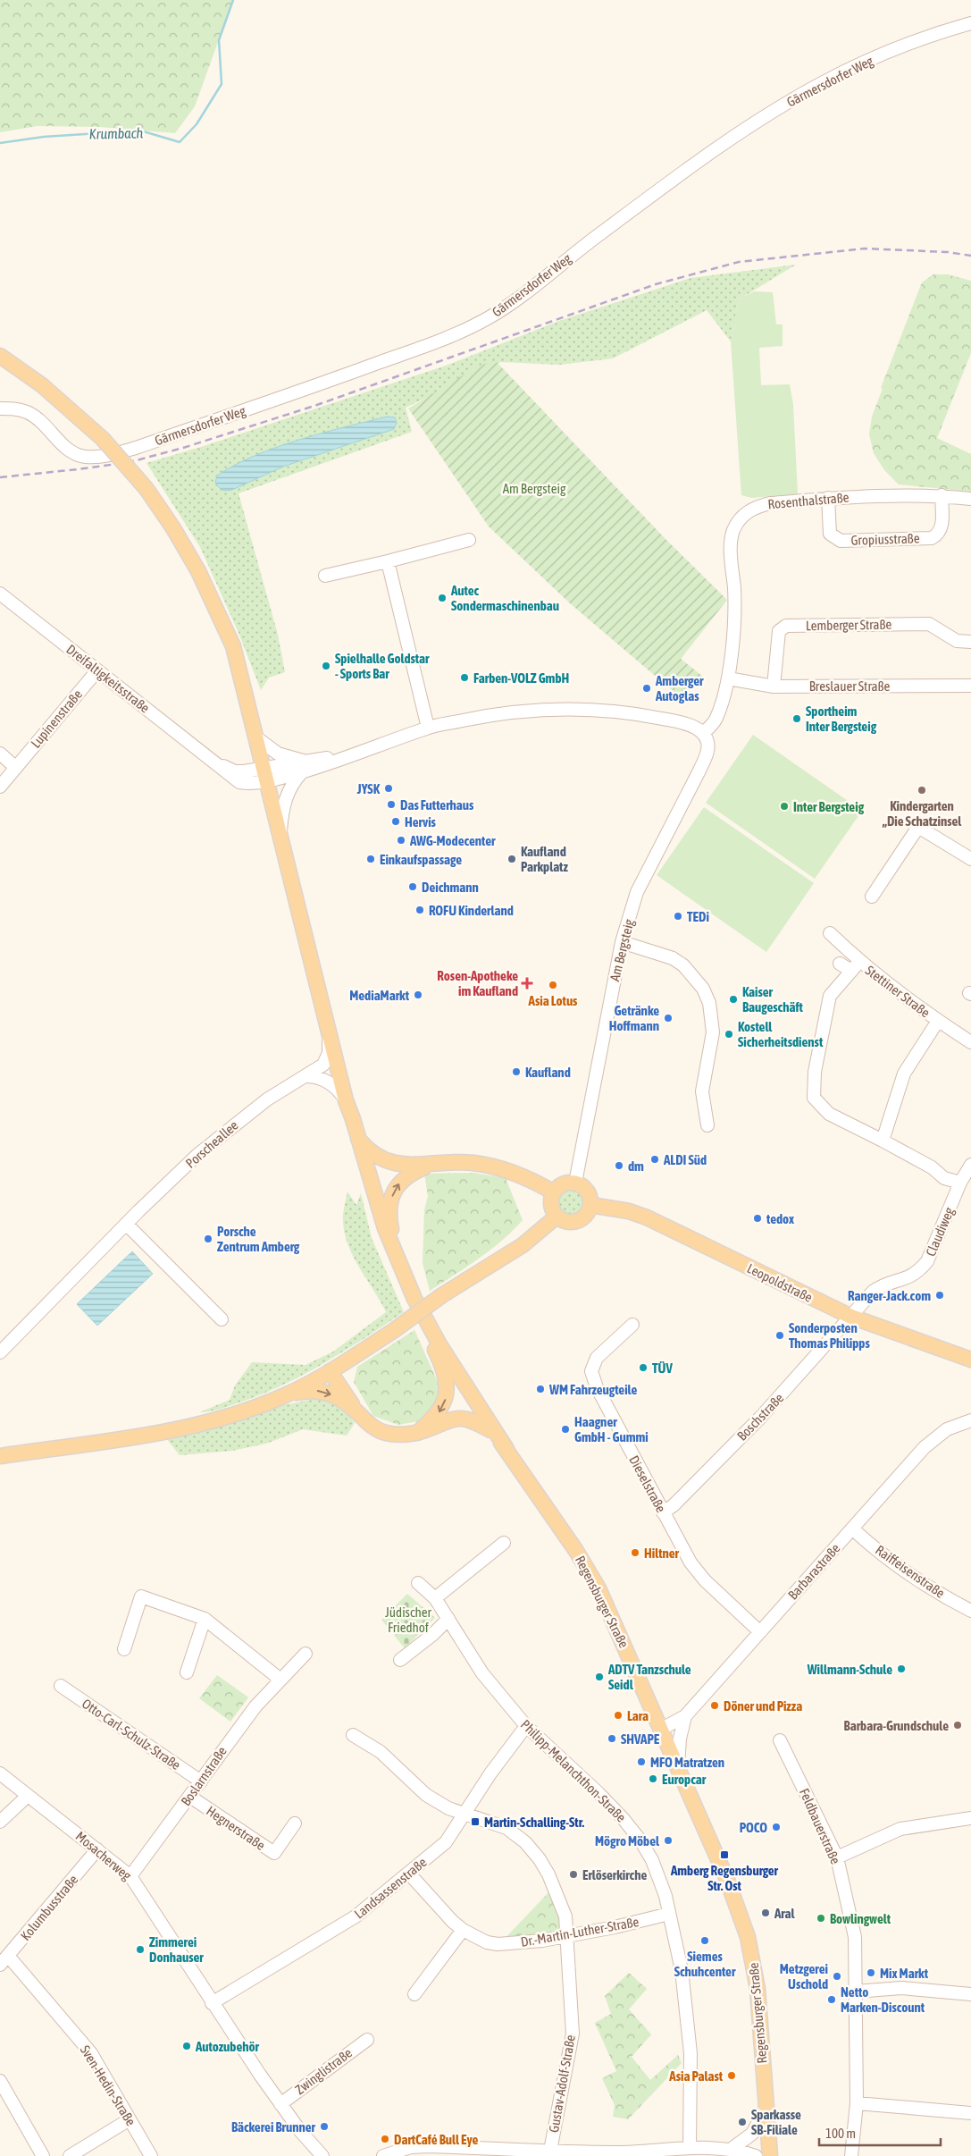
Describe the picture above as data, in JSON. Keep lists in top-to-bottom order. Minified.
{"streets":{"main road":["Leopoldstraße","Regensburger Straße"],"street":["Gärmersdorfer Weg","Rosenthalstraße","Gropiusstraße","Lemberger Straße","Dreifaltigkeitsstraße","Breslauer Straße","Lupinenstraße","Am Bergsteig","Stettiner Straße","Porscheallee","Claudiweg","Boschstraße","Dieselstraße","Barbarastraße","Raiffeisenstraße","Otto-Carl-Schulz-Straße","Philipp-Melanchthon-Straße","Boslarnstraße","Feldbauerstraße","Hegnerstraße","Mosacherweg","Landsassenstraße","Kolumbusstraße","Dr.-Martin-Luther-Straße","Zwinglistraße","Gustav-Adolf-Straße","Sven-Hedin-Straße"]},"crossings":[["Rosenthalstraße","Gropiusstraße"],["Rosenthalstraße","Breslauer Straße"],["Rosenthalstraße","Am Bergsteig"],["Lemberger Straße","Breslauer Straße"],["Dreifaltigkeitsstraße","Lupinenstraße"],["Am Bergsteig","Leopoldstraße"],["Claudiweg","Leopoldstraße"],["Claudiweg","Boschstraße"],["Leopoldstraße","Boschstraße"],["Boschstraße","Dieselstraße"],["Dieselstraße","Barbarastraße"],["Barbarastraße","Raiffeisenstraße"],["Barbarastraße","Regensburger Straße"],["Otto-Carl-Schulz-Straße","Boslarnstraße"],["Philipp-Melanchthon-Straße","Landsassenstraße"],["Philipp-Melanchthon-Straße","Dr.-Martin-Luther-Straße"],["Boslarnstraße","Hegnerstraße"],["Boslarnstraße","Mosacherweg"],["Mosacherweg","Landsassenstraße"],["Mosacherweg","Kolumbusstraße"],["Mosacherweg","Zwinglistraße"],["Landsassenstraße","Dr.-Martin-Luther-Straße"],["Landsassenstraße","Gustav-Adolf-Straße"],["Kolumbusstraße","Sven-Hedin-Straße"],["Dr.-Martin-Luther-Straße","Gustav-Adolf-Straße"]],"water":["Krumbach"],"parks":["Am Bergsteig","Jüdischer Friedhof"],"places":{"other":["Autec Sondermaschinenbau","Spielhalle Goldstar - Sports Bar","Farben-VOLZ GmbH","Amberger Autoglas","Sportheim Inter Bergsteig","JYSK","Kindergarten „Die Schatzinsel","Das Futterhaus","Inter Bergsteig","Hervis","AWG-Modecenter","Einkaufspassage","Kaufland Parkplatz","Deichmann","ROFU Kinderland","TEDi","Asia Lotus","MediaMarkt","Kaiser Baugeschäft","Getränke Hoffmann","Kostell Sicherheitsdienst","Kaufland","ALDI Süd","dm","tedox","Porsche Zentrum Amberg","Ranger-Jack.com","Sonderposten Thomas Philipps","TÜV","WM Fahrzeugteile","Haagner GmbH - Gummi","Hiltner","Willmann-Schule","ADTV Tanzschule Seidl","Döner und Pizza","Lara","Barbara-Grundschule","SHVAPE","MFO Matratzen","Europcar","POCO","Mögro Möbel","Erlöserkirche","Aral","Bowlingwelt","Siemes Schuhcenter","Zimmerei Donhauser","Mix Markt","Metzgerei Uschold","Netto Marken-Discount","Autozubehör","Asia Palast","Sparkasse SB-Filiale","Bäckerei Brunner","DartCafé Bull Eye"],"health":["Rosen-Apotheke im Kaufland"],"transit":["Martin-Schalling-Str.","Amberg Regensburger Str. Ost"]},"scale_bar":"100 m"}
